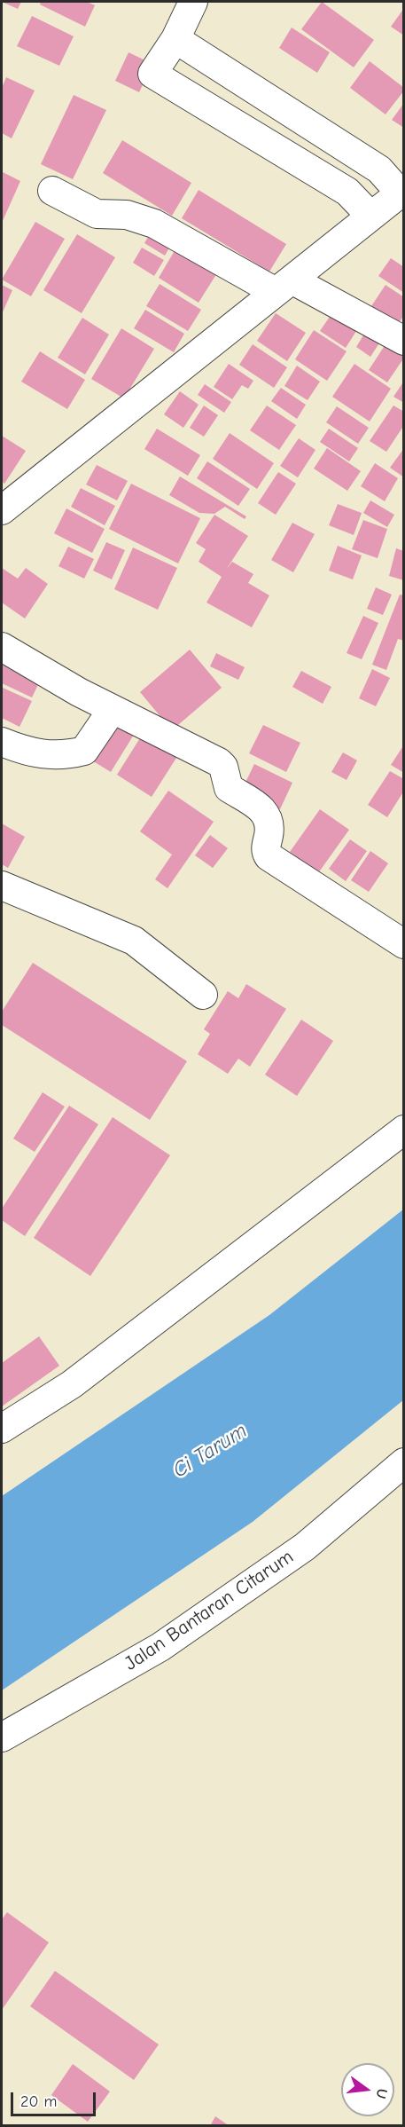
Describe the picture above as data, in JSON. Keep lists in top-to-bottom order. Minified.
{"streets":{"street":["Jalan Bantaran Citarum"]},"water":["Ci Tarum"],"scale_bar":"20 m","north":"right"}
